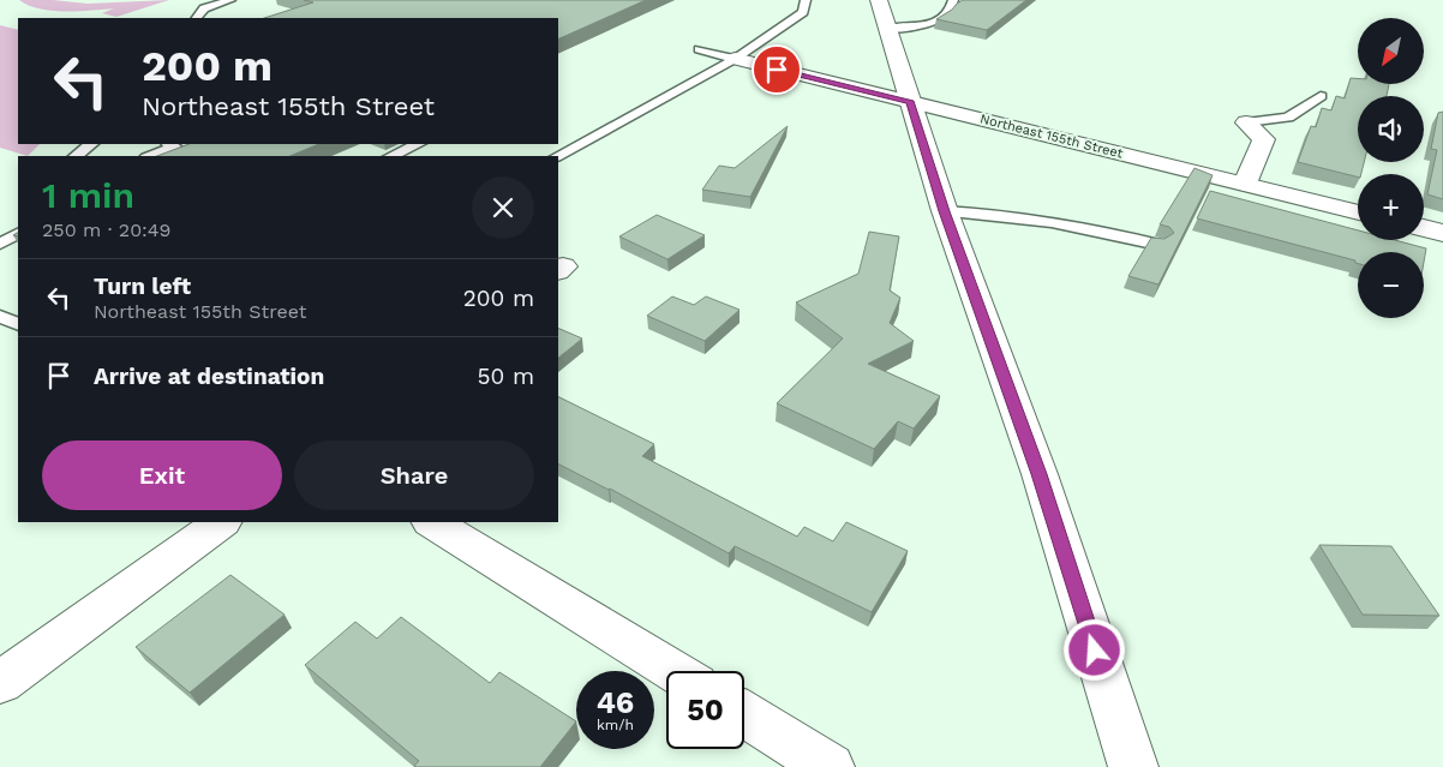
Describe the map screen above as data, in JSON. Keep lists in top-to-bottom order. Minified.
{"streets":{"street":["Northeast 155th Street"]},"north":"bottom left","page":{"map_buttons":["+","−"],"turn":["200 m","Northeast 155th Street"],"heading":["1 min","250 m · 20:49"],"list":[{"name":"Turn left","note":"Northeast 155th Street","value":"200 m"},{"name":"Arrive at destination","value":"50 m"}],"buttons":["Exit","Share"],"speed":"46 km/h","limit":"50"}}
